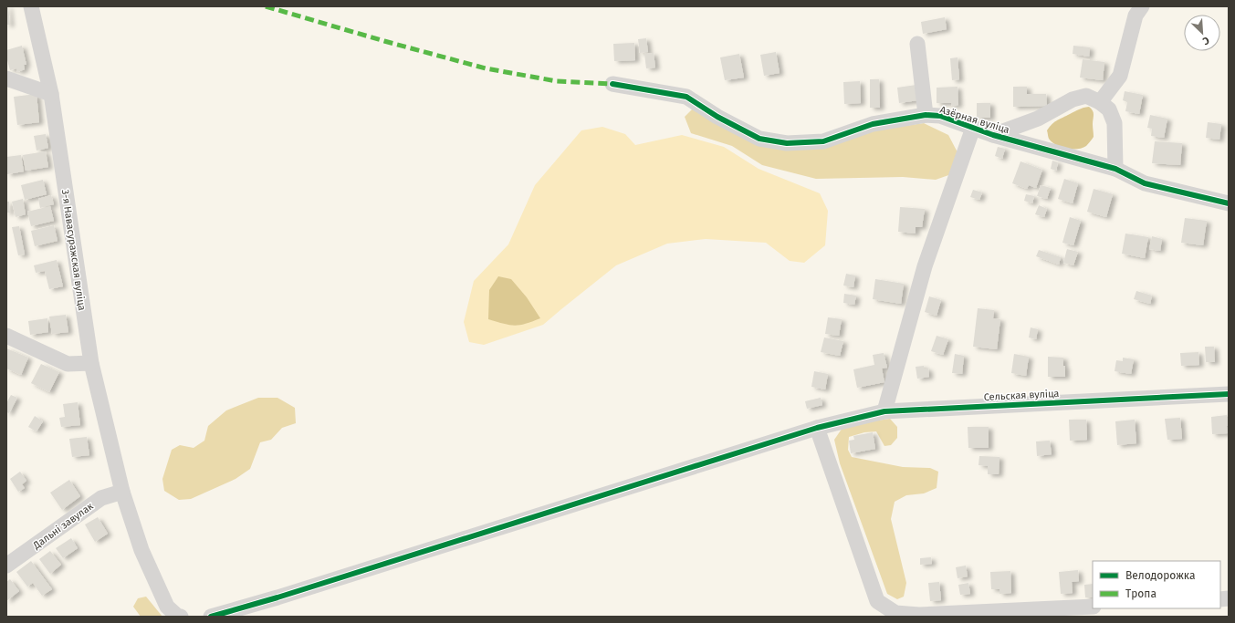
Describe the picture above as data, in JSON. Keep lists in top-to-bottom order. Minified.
{"streets":{"street":["Азёрная вуліца","3-я Навасуражская вуліца","Сельская вуліца","Дальні завулак"]},"crossings":[["3-я Навасуражская вуліца","Дальні завулак"]],"legend":["Велодорожка","Тропа"],"north":"bottom right"}
